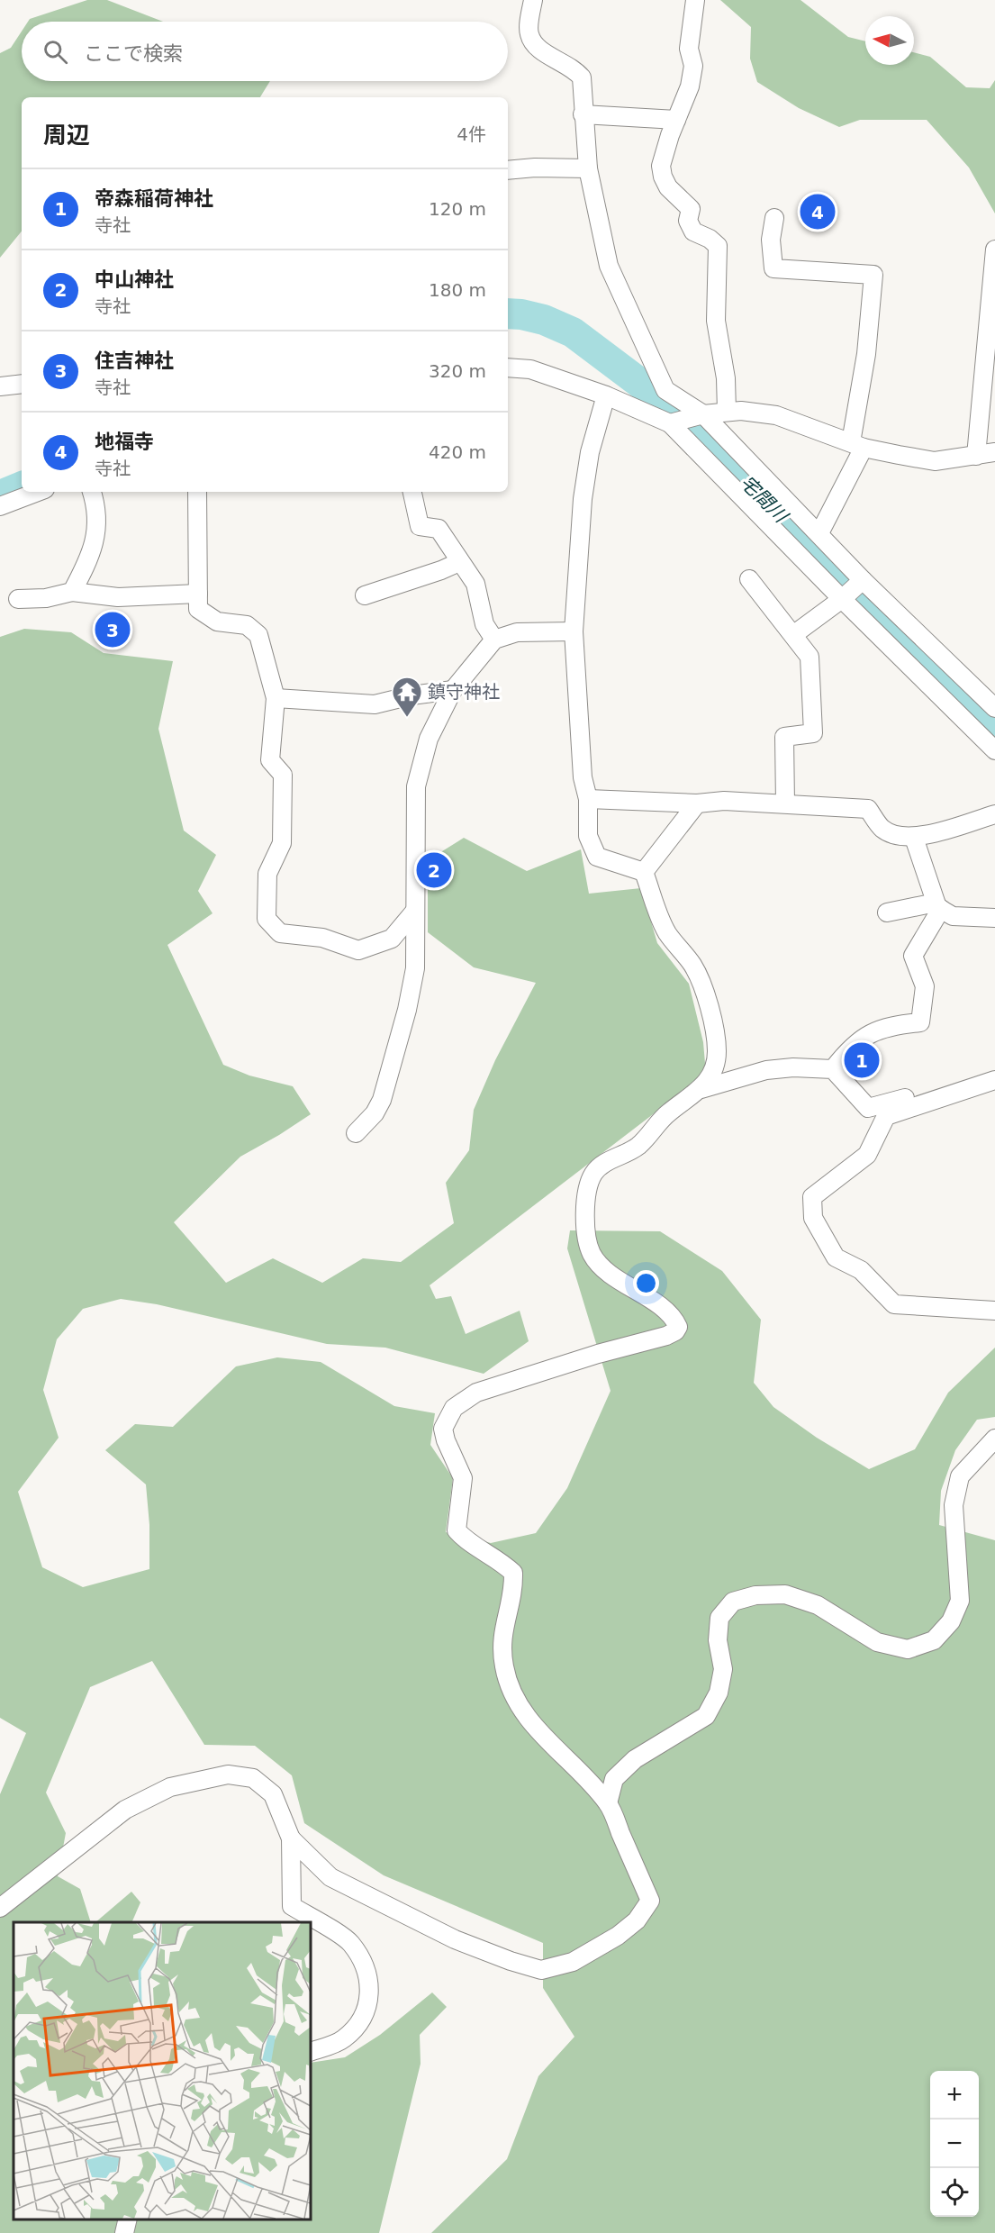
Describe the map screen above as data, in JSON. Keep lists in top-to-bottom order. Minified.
{"water":["宅間川"],"places":{"temple":["鎮守神社"]},"north":"left","page":{"search":"ここで検索","heading":["周辺","4件"],"list":[{"mark":"1","name":"帝森稲荷神社","note":"寺社","value":"120 m"},{"mark":"2","name":"中山神社","note":"寺社","value":"180 m"},{"mark":"3","name":"住吉神社","note":"寺社","value":"320 m"},{"mark":"4","name":"地福寺","note":"寺社","value":"420 m"}],"pins":["4","3","2","1"],"map_buttons":["+","−"]}}
